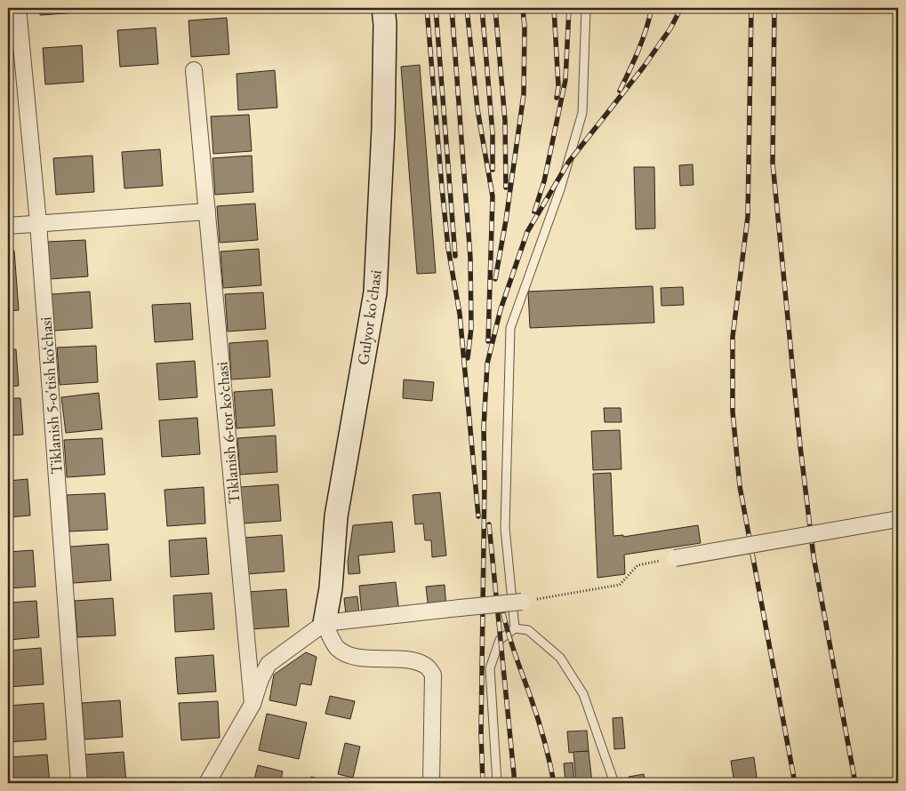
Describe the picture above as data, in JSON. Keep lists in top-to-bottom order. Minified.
{"streets":{"street":["Gulyor ko'chasi","Tiklanish 5-o'tish ko‘chasi","Tiklanish 6-tor ko‘chasi"]}}
